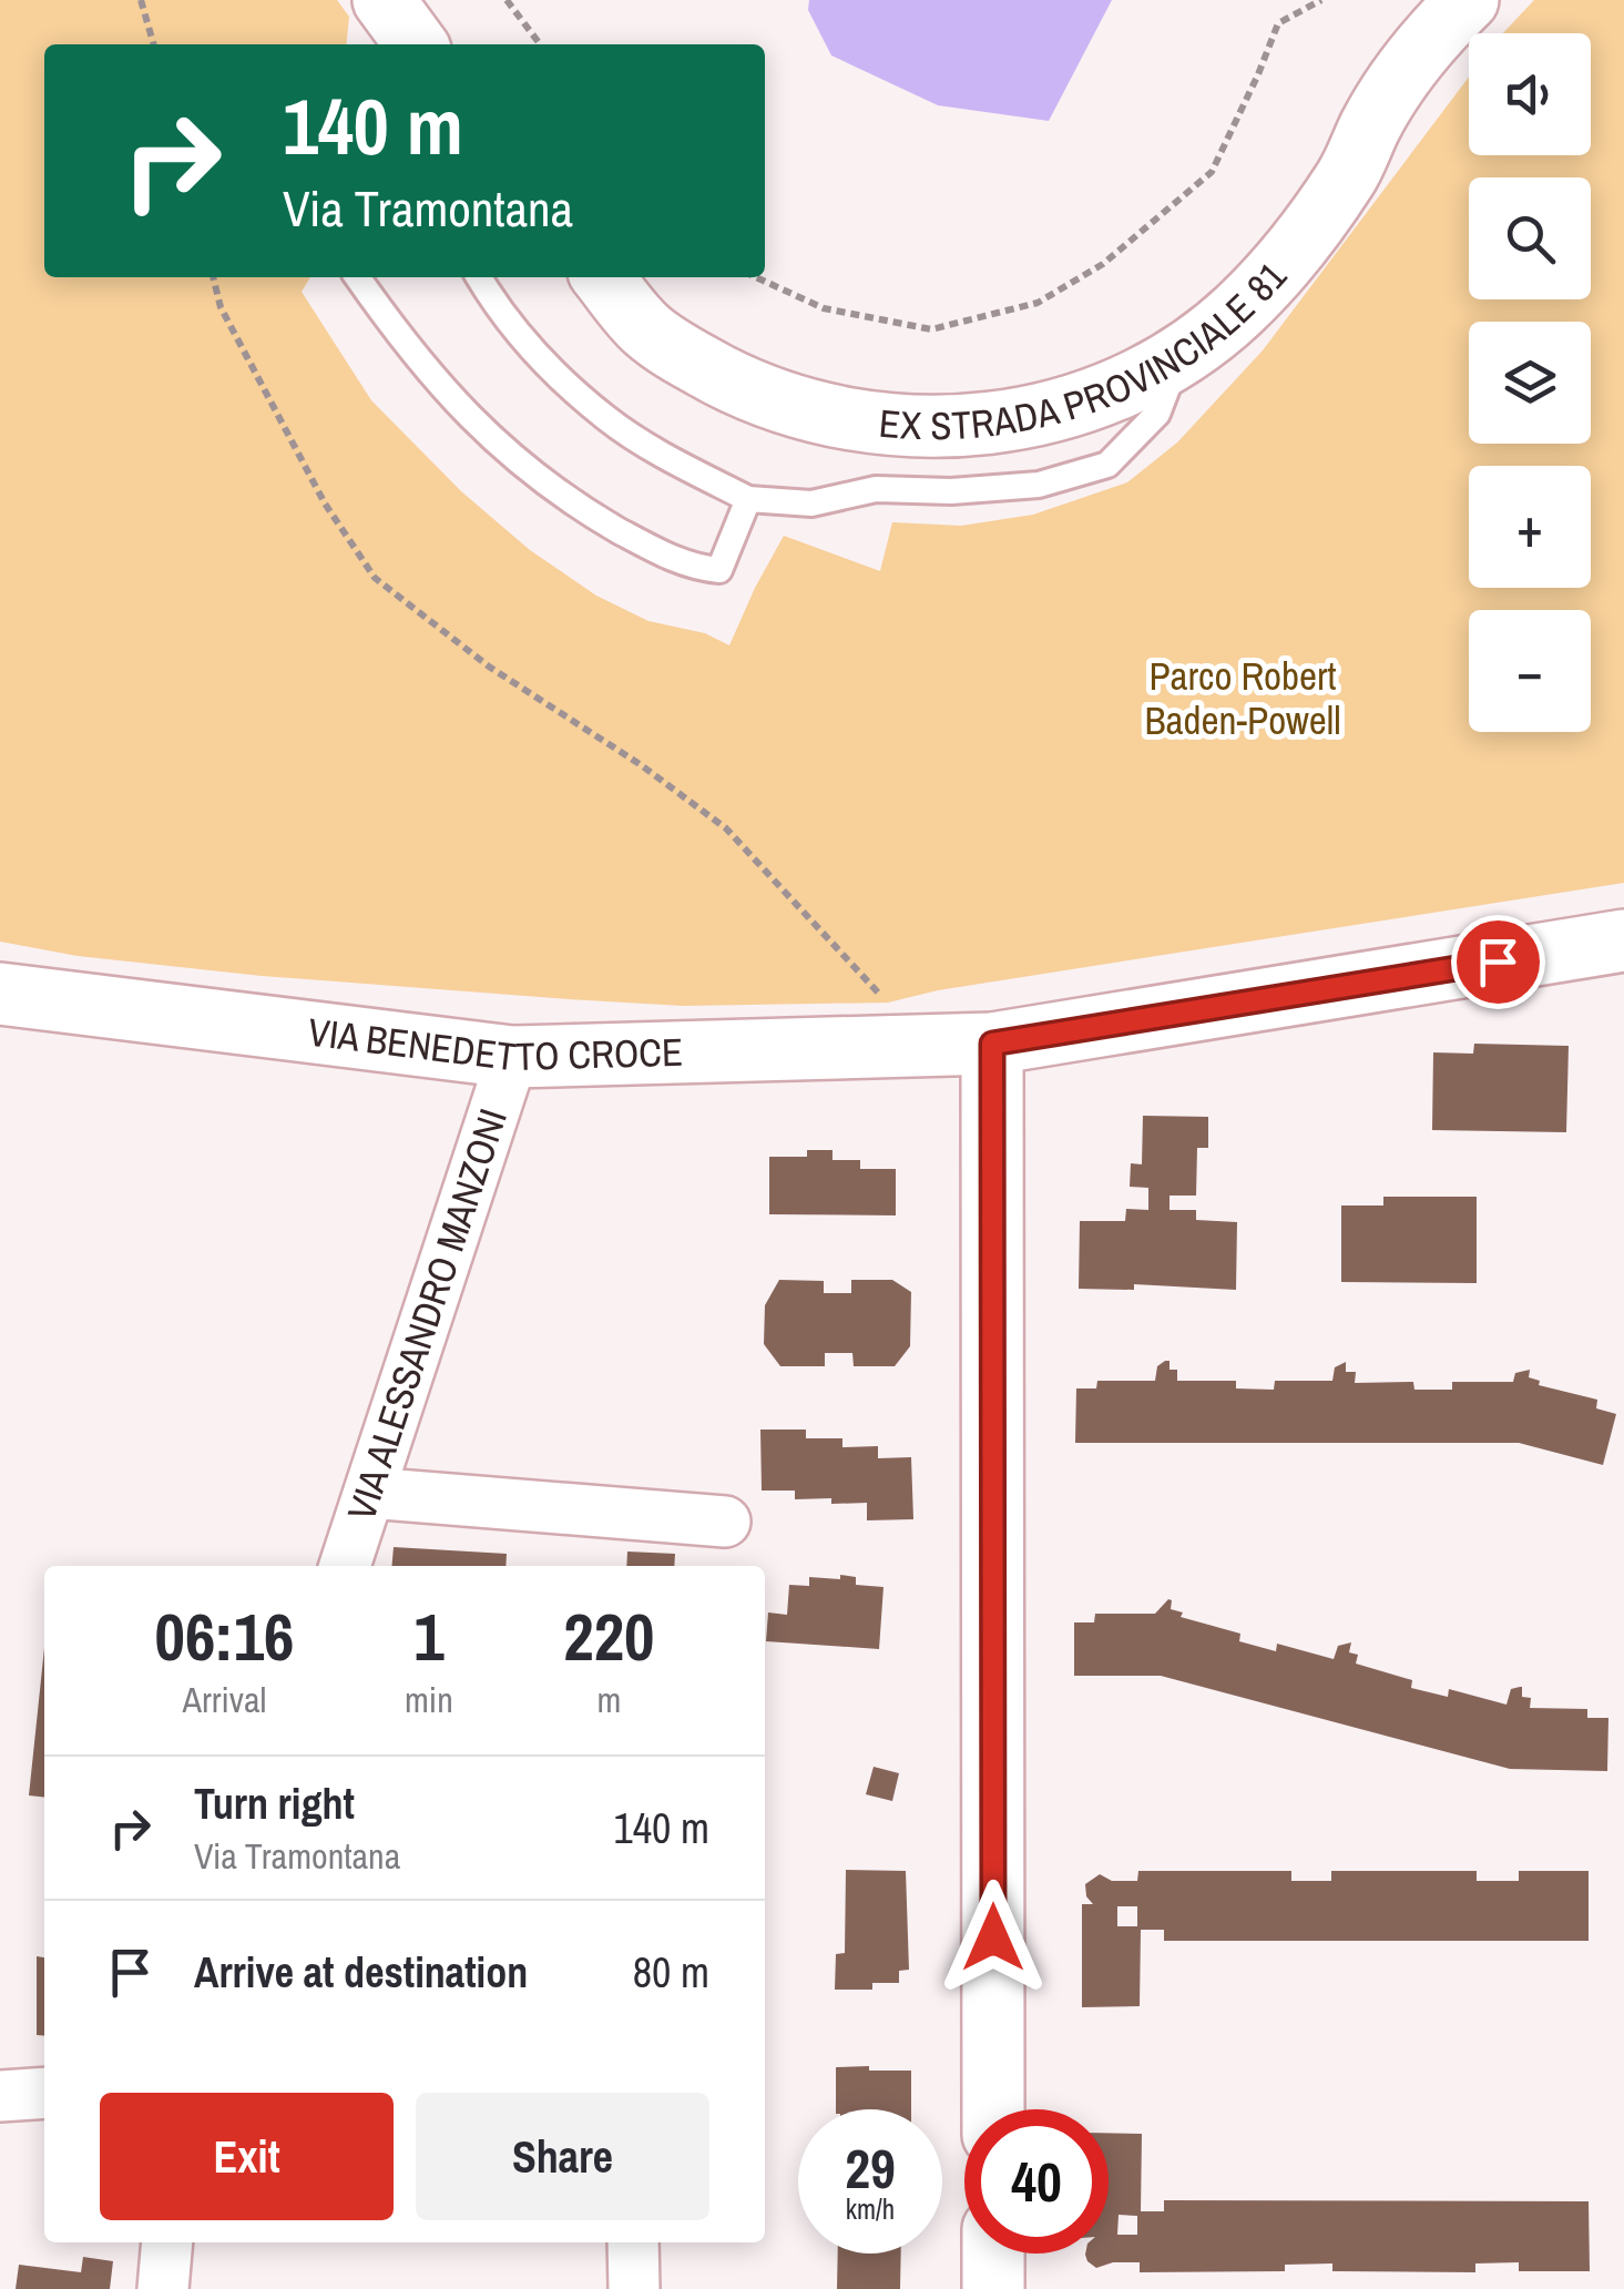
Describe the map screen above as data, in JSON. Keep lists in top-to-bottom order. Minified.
{"streets":{"street":["EX STRADA PROVINCIALE 81","VIA BENEDETTO CROCE","VIA ALESSANDRO MANZONI"]},"crossings":[["VIA BENEDETTO CROCE","VIA ALESSANDRO MANZONI"]],"parks":["Parco Robert Baden-Powell"],"page":{"map_buttons":["+","−"],"turn":["140 m","Via Tramontana"],"eta":["06:16","Arrival","1","min","220","m"],"list":[{"name":"Turn right","note":"Via Tramontana","value":"140 m"},{"name":"Arrive at destination","value":"80 m"}],"buttons":["Exit","Share"],"speed":"29 km/h","limit":"40"}}
